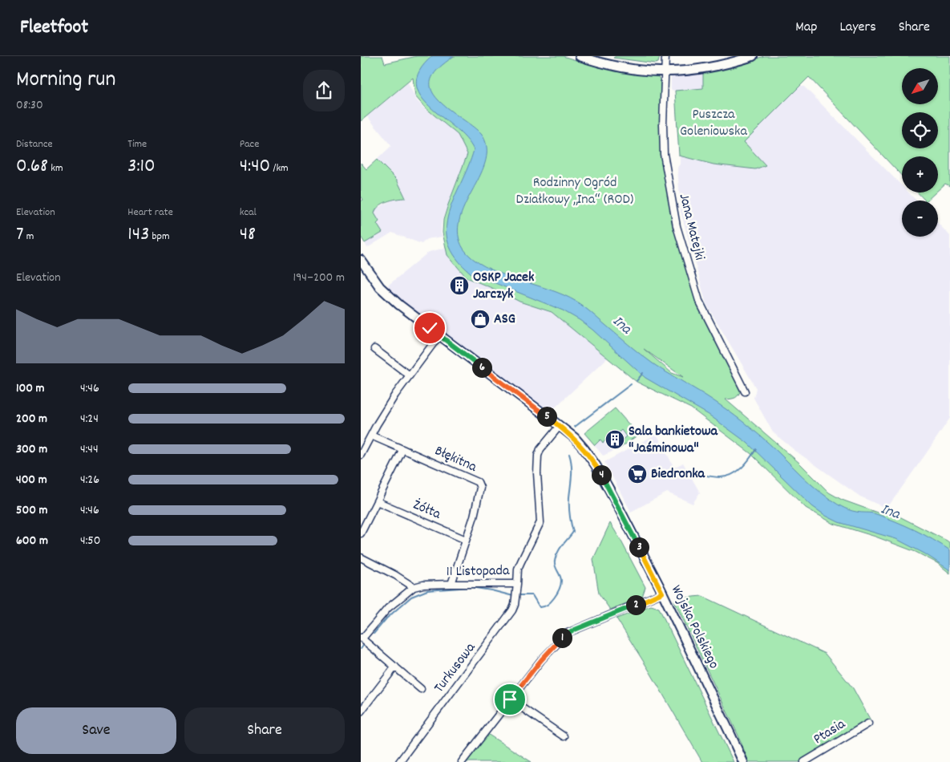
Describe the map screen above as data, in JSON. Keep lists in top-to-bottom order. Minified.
{"streets":{"street":["Jana Matejki","Błękitna","Żółta","11 Listopada","Wojska Polskiego","Turkusowa","Ptasia"]},"crossings":[["Błękitna","Żółta"],["Błękitna","11 Listopada"],["11 Listopada","Wojska Polskiego"],["11 Listopada","Turkusowa"]],"water":["Ina"],"parks":["Puszcza Goleniowska","Rodzinny Ogród Działkowy „Ina“ (ROD)"],"places":{"building":["OSKP Jacek Jarczyk","Sala bankietowa \"Jaśminowa\""],"shop":["ASG"],"supermarket":["Biedronka"]},"north":"bottom left","page":{"header":"Fleetfoot","nav":["Map","Layers","Share"],"heading":["Morning run","08:30"],"map_buttons":["+","−"],"stats":[["Distance","0.68 km"],["Time","3:10"],["Pace","4:40 /km"],["Elevation","7 m"],["Heart rate","143 bpm"],["kcal","48"]],"chart":["Elevation","194–200 m"],"pins":["6","5","4","3","2","1"],"list":[{"name":"100 m","note":"4:46"},{"name":"200 m","note":"4:24"},{"name":"300 m","note":"4:44"},{"name":"400 m","note":"4:26"},{"name":"500 m","note":"4:46"},{"name":"600 m","note":"4:50"}],"buttons":["Save","Share"]}}
